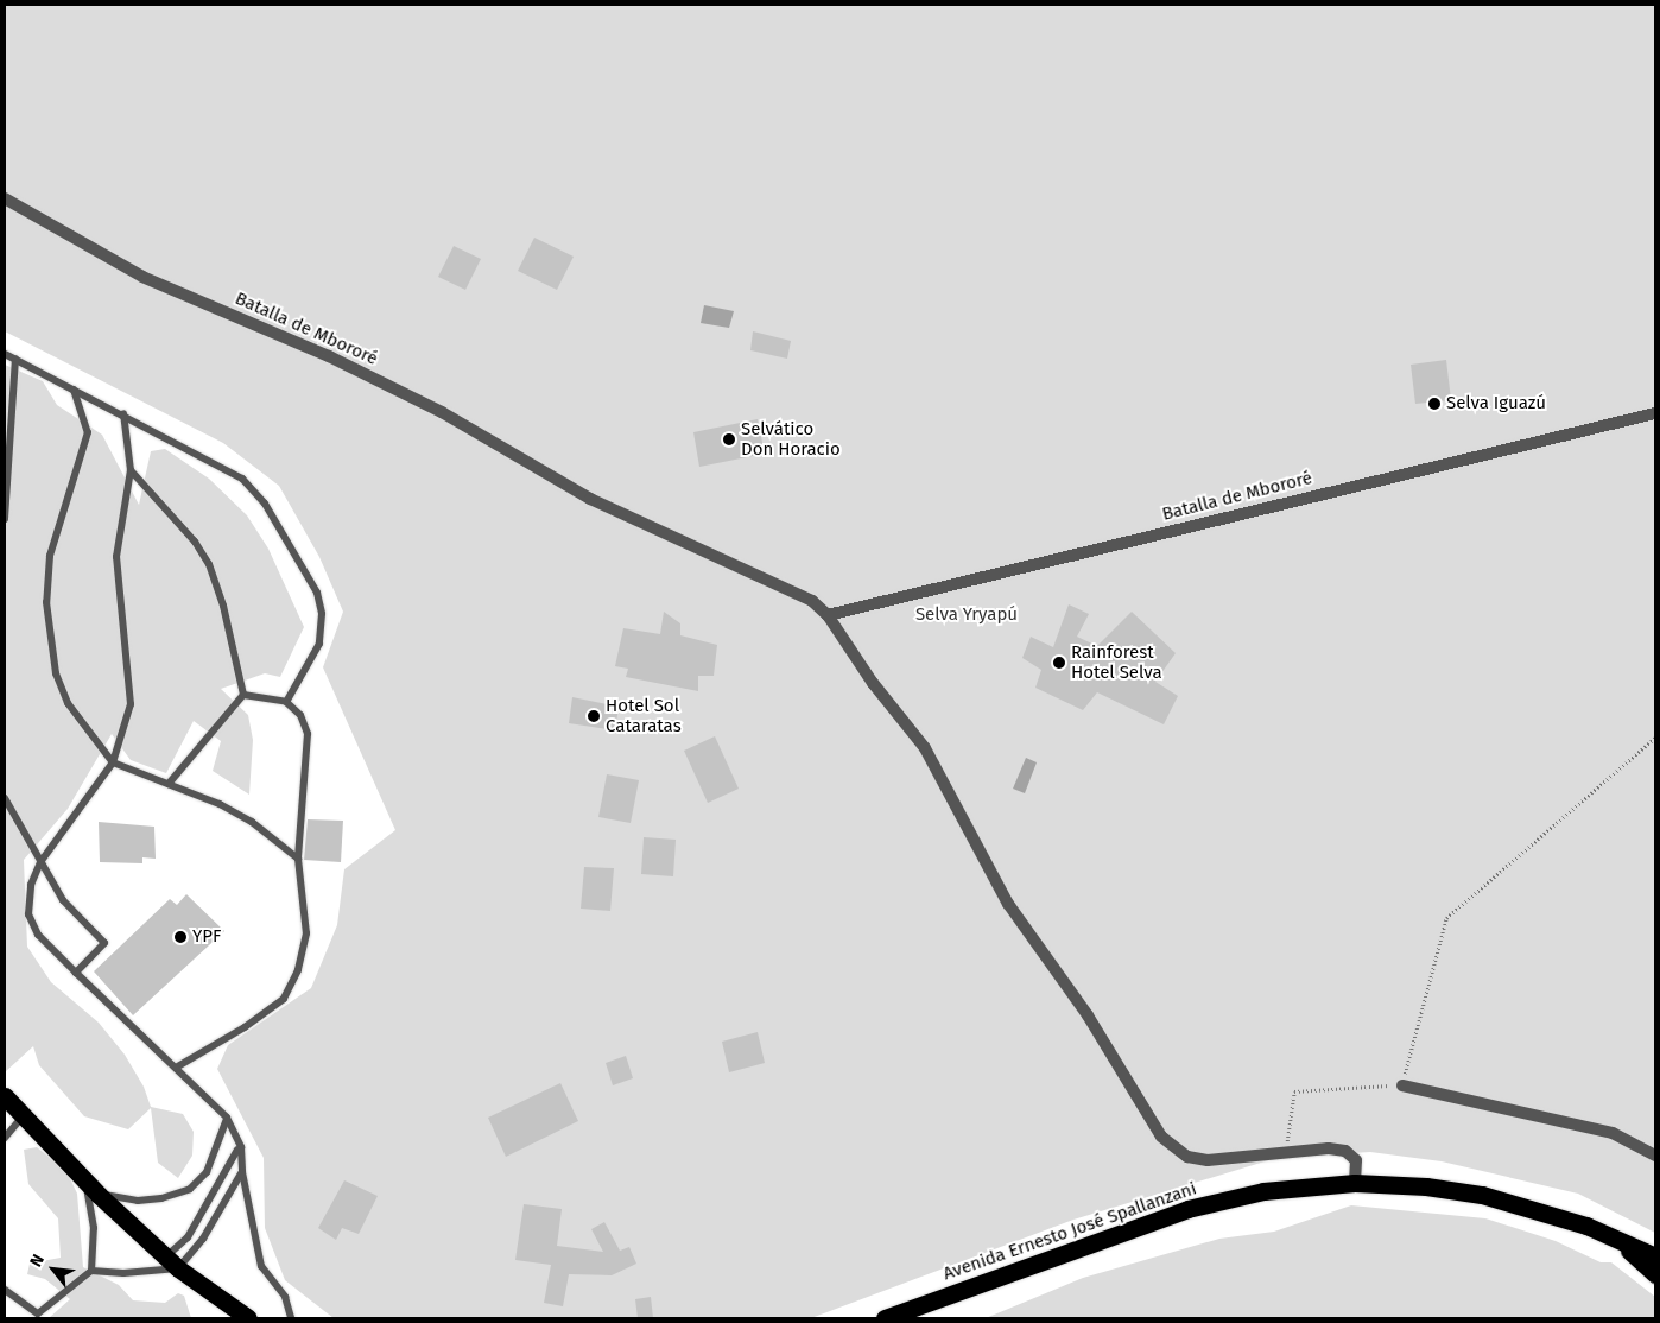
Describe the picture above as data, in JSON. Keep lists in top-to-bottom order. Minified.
{"streets":{"highway":["Avenida Ernesto José Spallanzani"],"street":["Batalla de Mbororé"]},"parks":["Selva Yryapú"],"places":["Selva Iguazú","Selvático Don Horacio","Rainforest Hotel Selva","Hotel Sol Cataratas","YPF"],"north":"top left"}
